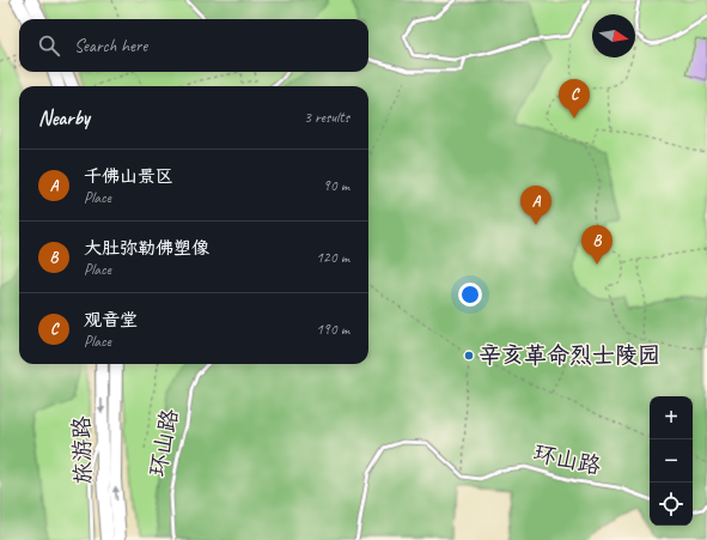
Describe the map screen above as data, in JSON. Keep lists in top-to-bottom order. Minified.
{"streets":{"main road":["旅游路"],"lane":["环山路"]},"places":["辛亥革命烈士陵园"],"north":"right","page":{"search":"Search here","pins":["C","A","B"],"heading":["Nearby","3 results"],"list":[{"mark":"A","name":"千佛山景区","note":"Place","value":"90 m"},{"mark":"B","name":"大肚弥勒佛塑像","note":"Place","value":"120 m"},{"mark":"C","name":"观音堂","note":"Place","value":"190 m"}],"map_buttons":["+","−"]}}
